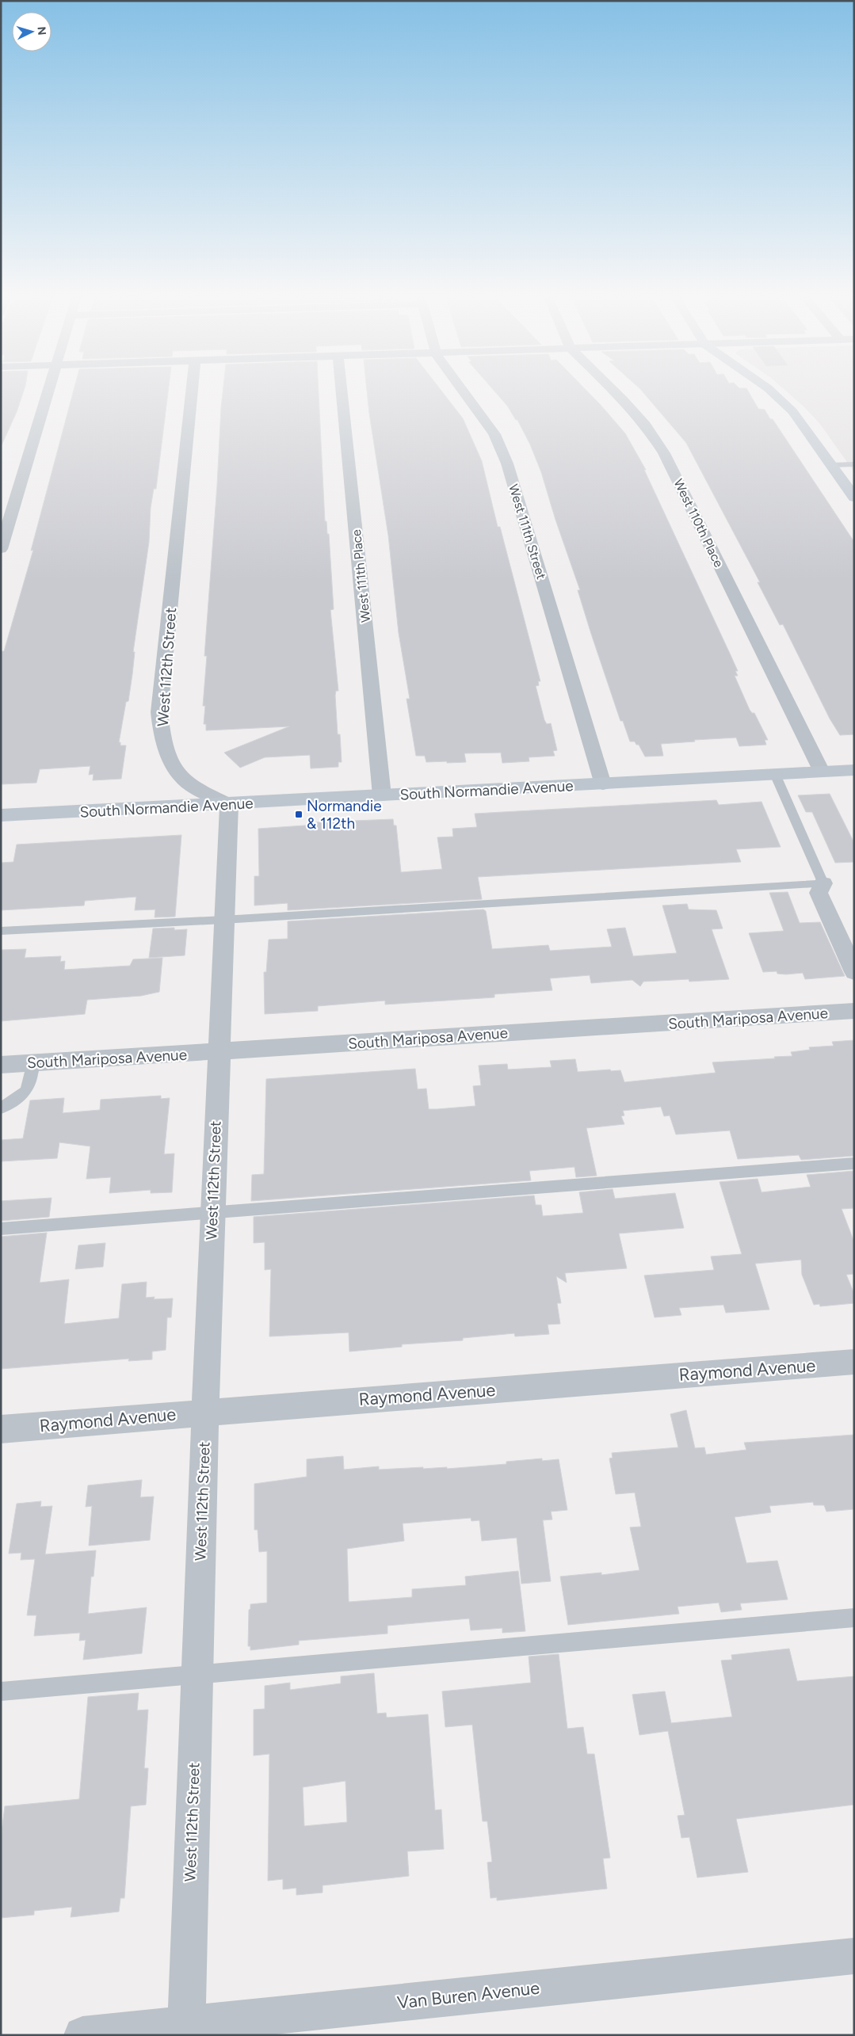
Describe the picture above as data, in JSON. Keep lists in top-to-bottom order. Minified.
{"streets":{"main road":["South Normandie Avenue"],"street":["West 110th Place","West 111th Street","West 111th Place","West 112th Street","South Mariposa Avenue","Raymond Avenue","Van Buren Avenue"]},"crossings":[["West 110th Place","South Normandie Avenue"],["West 111th Street","South Normandie Avenue"],["West 111th Place","South Normandie Avenue"],["West 112th Street","South Normandie Avenue"],["West 112th Street","South Mariposa Avenue"],["West 112th Street","Raymond Avenue"],["West 112th Street","Van Buren Avenue"]],"places":{"transit":["Normandie & 112th"]},"north":"right"}
